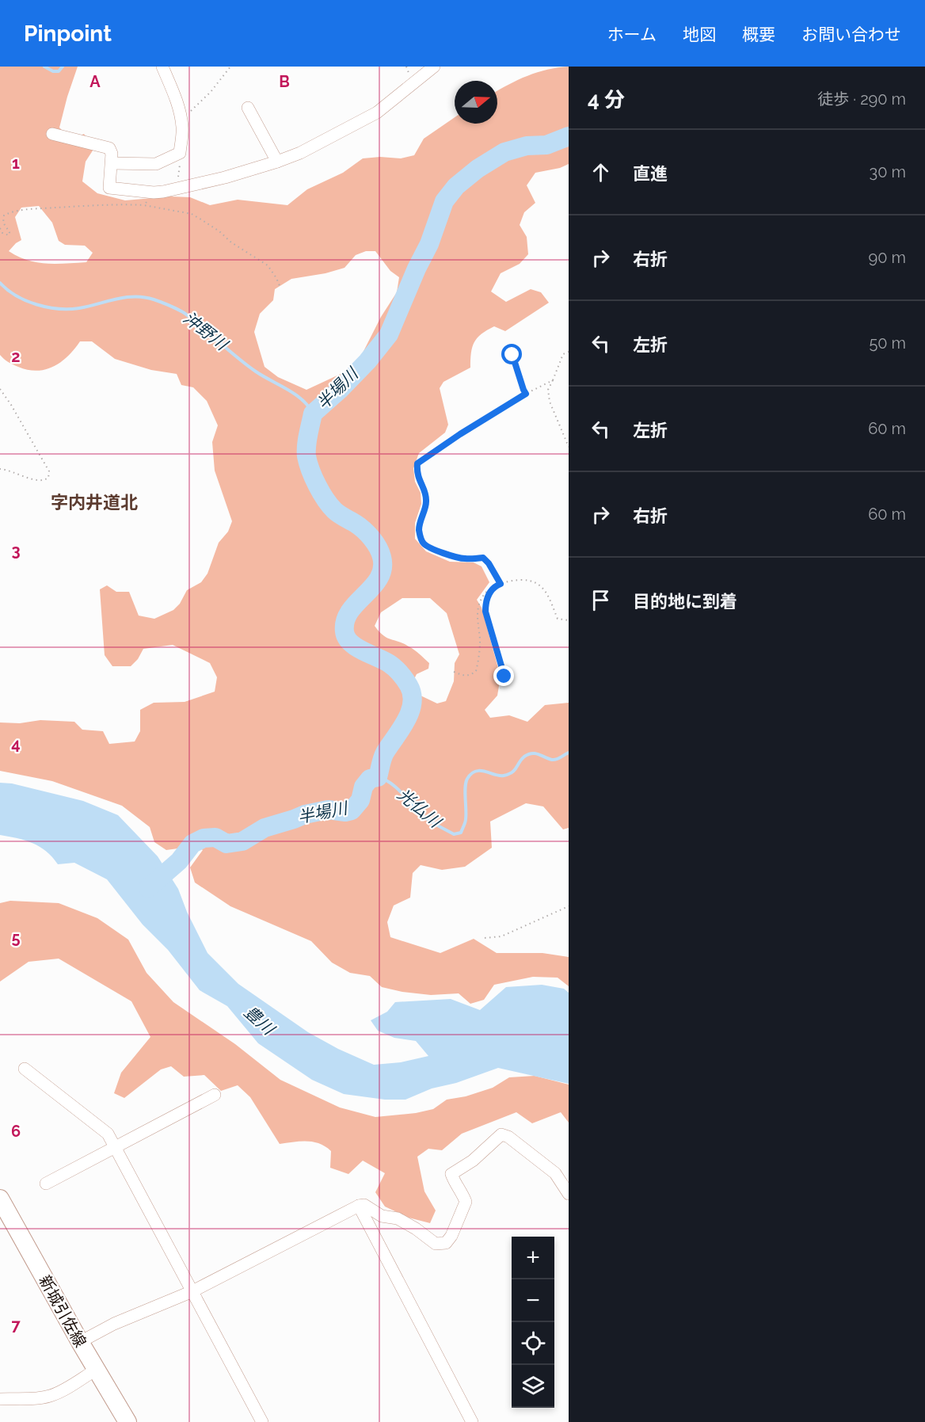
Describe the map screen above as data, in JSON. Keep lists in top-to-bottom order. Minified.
{"streets":{"main road":["新城引佐線"]},"districts":["字内井道北"],"water":["沖野川","半場川","光仏川","豊川"],"north":"right","page":{"header":"Pinpoint","nav":["ホーム","地図","概要","お問い合わせ"],"heading":["4 分","徒歩 · 290 m"],"list":[["直進","30 m"],["右折","90 m"],["左折","50 m"],["左折","60 m"],["右折","60 m"],"目的地に到着"],"map_buttons":["+","−"]},"grid":{"columns":["A","B"],"rows":["1","2","3","4","5","6","7"]}}
